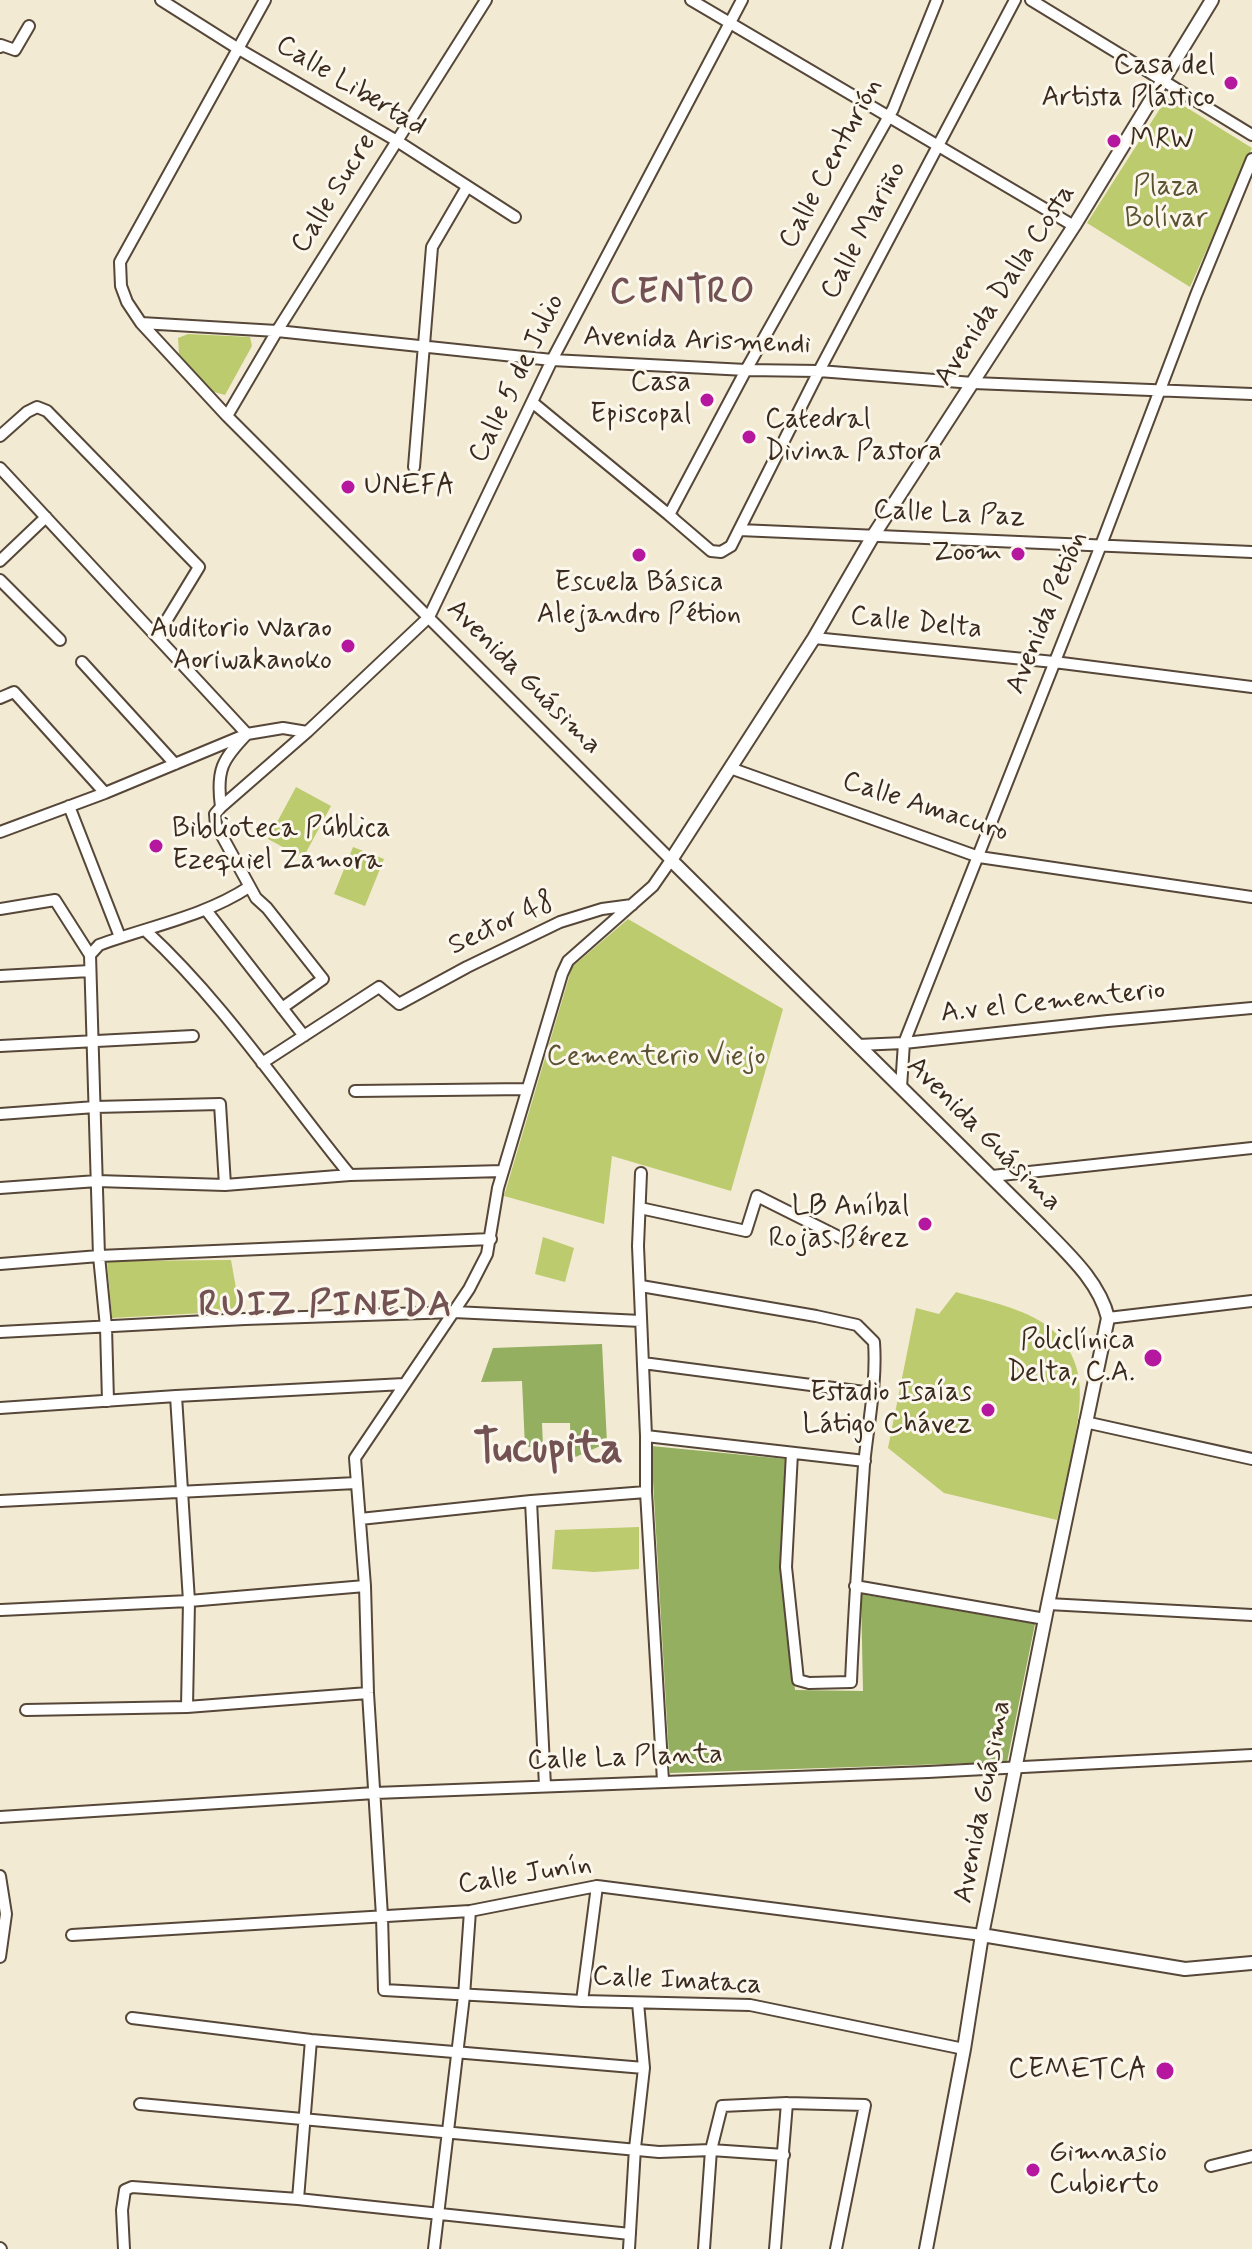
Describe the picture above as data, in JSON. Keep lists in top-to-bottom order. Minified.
{"streets":{"main road":["Avenida Dalla Costa","Avenida Guásima"],"street":["Calle Libertad","Calle Centurión","Calle Sucre","Calle Mariño","Avenida Arismendi","Calle 5 de Julio","Calle La Paz","Avenida Petión","Calle Delta","Calle Amacuro","Sector 48","A.v el Cementerio","Calle La Planta","Calle Junín","Calle Imataca"]},"crossings":[["Calle Libertad","Calle Sucre"],["Calle Libertad","Avenida Guásima"],["Calle Centurión","Avenida Arismendi"],["Calle Sucre","Avenida Arismendi"],["Calle Sucre","Avenida Guásima"],["Calle Mariño","Avenida Arismendi"],["Calle Mariño","Calle La Paz"],["Avenida Dalla Costa","Avenida Arismendi"],["Avenida Dalla Costa","Calle La Paz"],["Avenida Dalla Costa","Calle Delta"],["Avenida Dalla Costa","Avenida Guásima"],["Avenida Dalla Costa","Calle Amacuro"],["Avenida Arismendi","Calle 5 de Julio"],["Avenida Arismendi","Avenida Petión"],["Avenida Arismendi","Avenida Guásima"],["Calle 5 de Julio","Avenida Guásima"],["Calle La Paz","Avenida Petión"],["Avenida Petión","Calle Delta"],["Avenida Petión","Avenida Guásima"],["Avenida Petión","Calle Amacuro"],["Avenida Petión","A.v el Cementerio"],["Avenida Guásima","A.v el Cementerio"],["Avenida Guásima","Calle La Planta"],["Avenida Guásima","Calle Junín"],["Avenida Guásima","Calle Imataca"],["Calle Junín","Calle Imataca"]],"districts":["CENTRO","RUIZ PINEDA","Tucupita"],"parks":["Plaza Bolívar","Cementerio Viejo"],"places":["Casa del Artista Plástico","MRW","Casa Episcopal","Catedral Divina Pastora","UNEFA","Zoom","Escuela Básica Alejandro Pétion","Auditorio Warao Aoriwakanoko","Biblioteca Pública Ezequiel Zamora","LB Aníbal Rojas Pérez","Policlínica Delta, C.A.","Estadio Isaías Látigo Chávez","CEMETCA","Gimnasio Cubierto"]}
